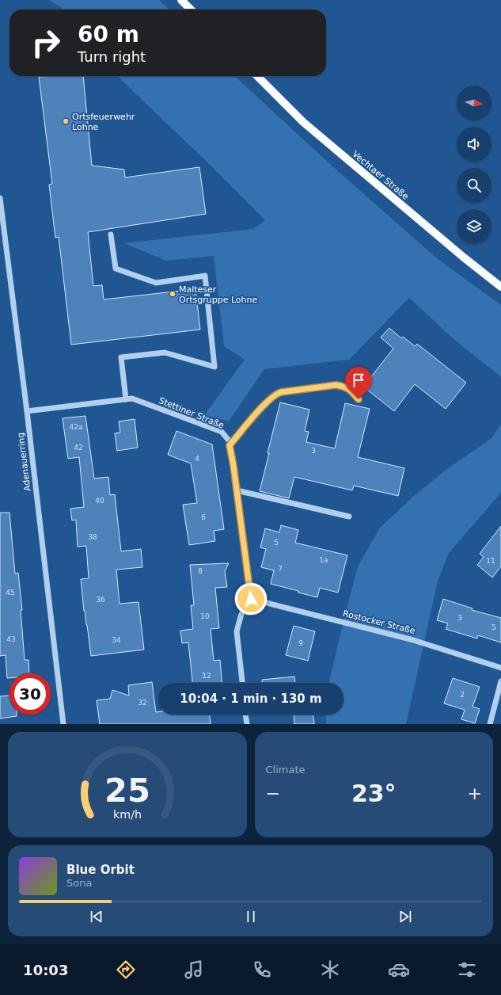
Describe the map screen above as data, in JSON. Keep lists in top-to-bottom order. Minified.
{"streets":{"main road":["Vechtaer Straße"],"street":["Stettiner Straße","Adenauerring","Rostocker Straße"]},"crossings":[["Stettiner Straße","Adenauerring"],["Stettiner Straße","Rostocker Straße"]],"places":["Ortsfeuerwehr Lohne","Malteser Ortsgruppe Lohne"],"house_numbers":["42a","42","3","4","40","6","38","5","1a","11","7","8","45","36","10","3","5","43","34","9","12","2","32"],"north":"right","page":{"turn":["60 m","Turn right"],"limit":"30","trip":"10:04 · 1 min · 130 m","tile":"Climate","heat":["−","23°","+"],"song":["Blue Orbit","Sona"],"tabs":"10:03","gauge":["25","km/h"]}}
